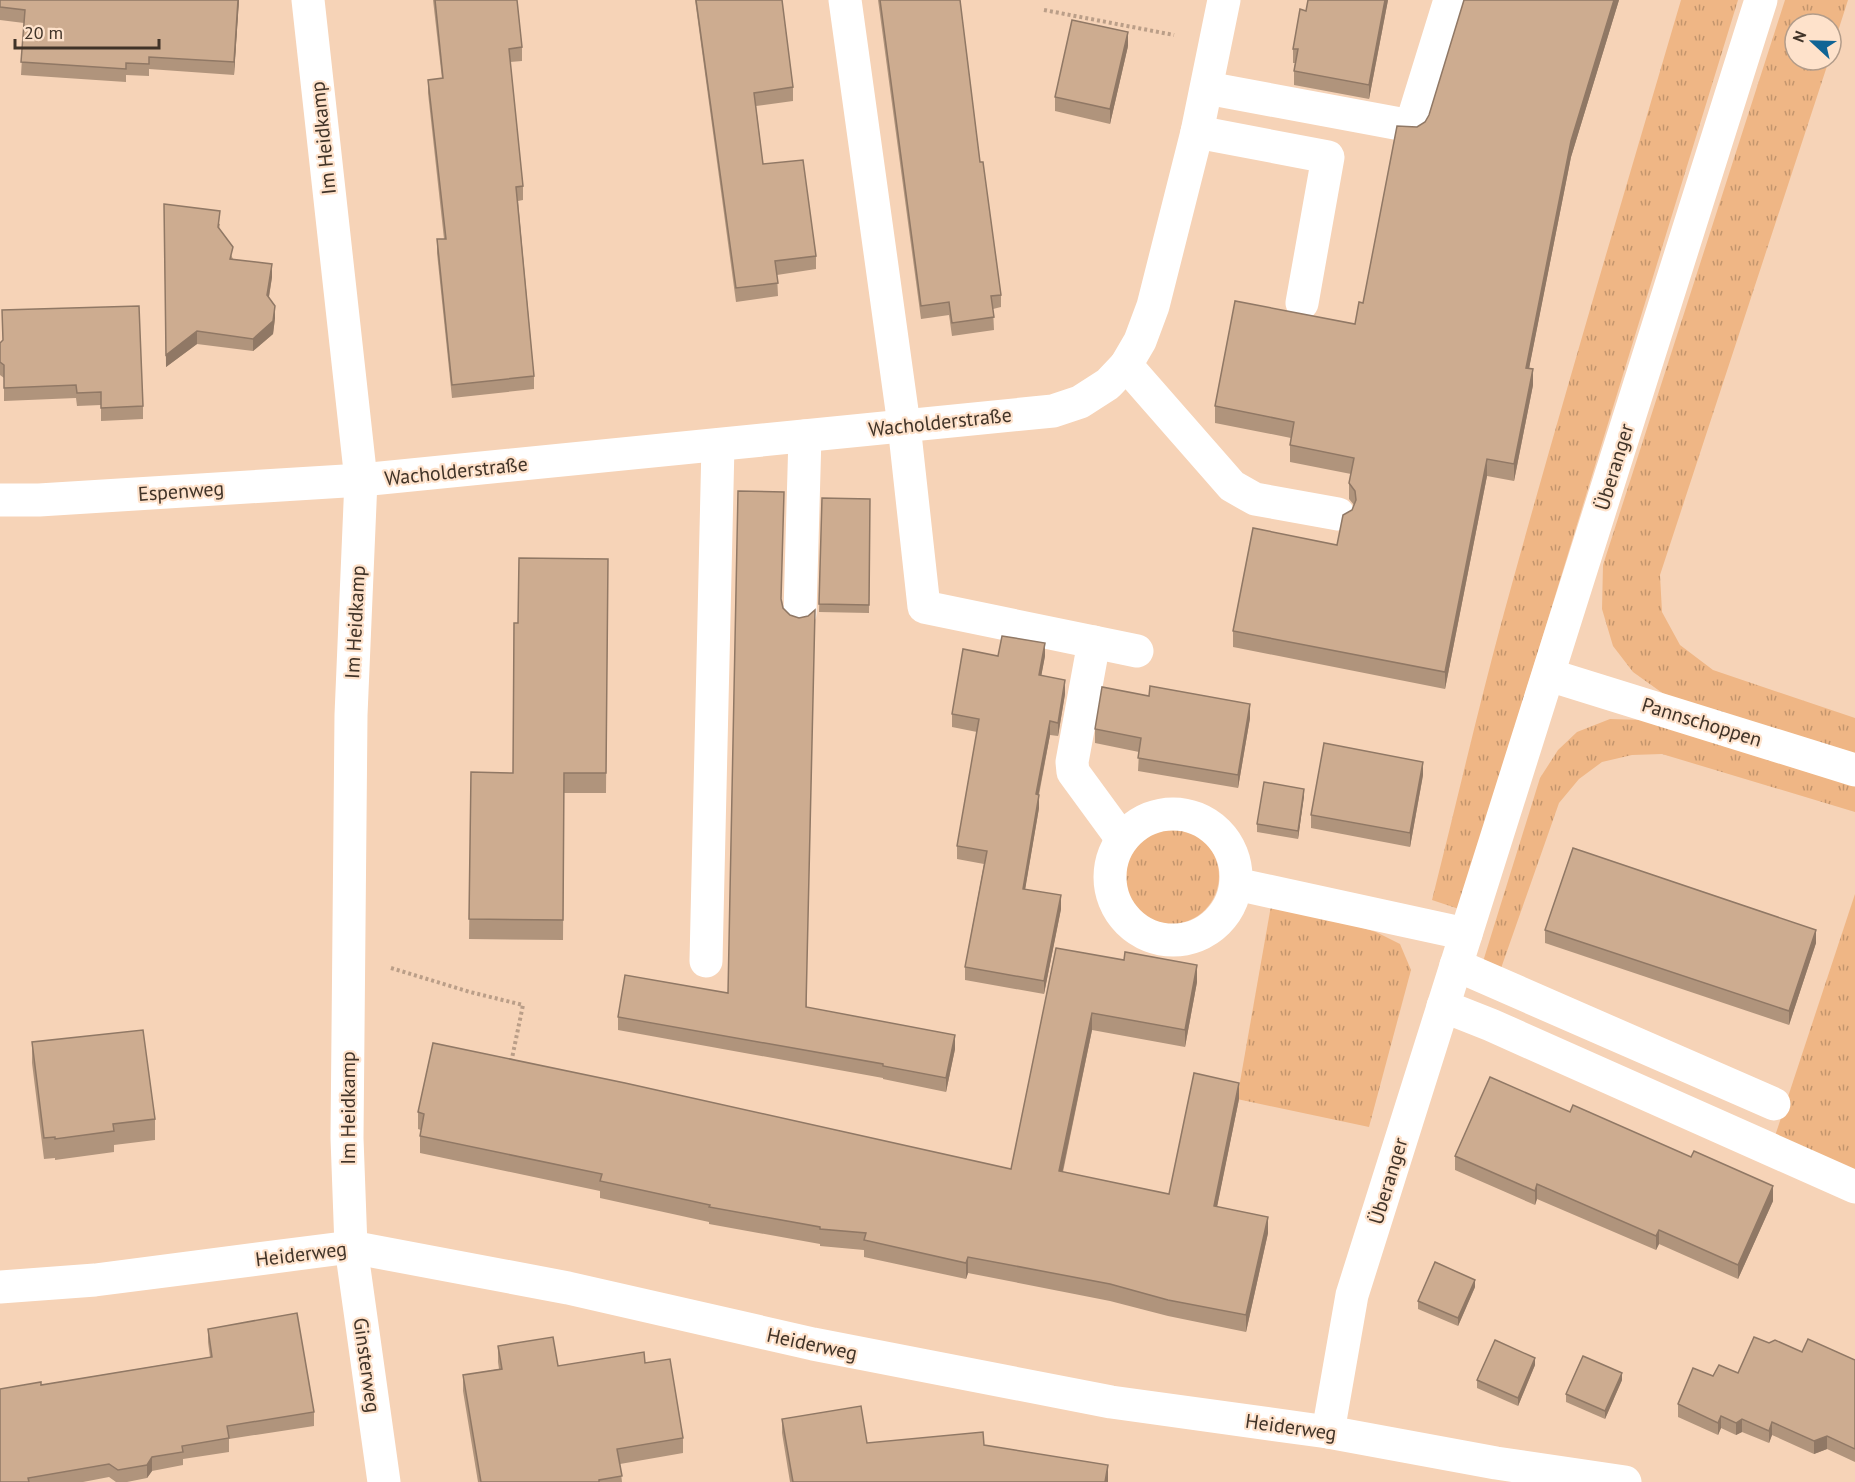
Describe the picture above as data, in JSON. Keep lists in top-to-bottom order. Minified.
{"streets":{"street":["Im Heidkamp","Wacholderstraße","Überanger","Espenweg","Pannschoppen","Heiderweg","Ginsterweg"]},"crossings":[["Im Heidkamp","Wacholderstraße"],["Im Heidkamp","Espenweg"],["Im Heidkamp","Heiderweg"],["Im Heidkamp","Ginsterweg"],["Wacholderstraße","Espenweg"],["Überanger","Pannschoppen"],["Überanger","Heiderweg"],["Heiderweg","Ginsterweg"]],"scale_bar":"20 m","north":"left"}
